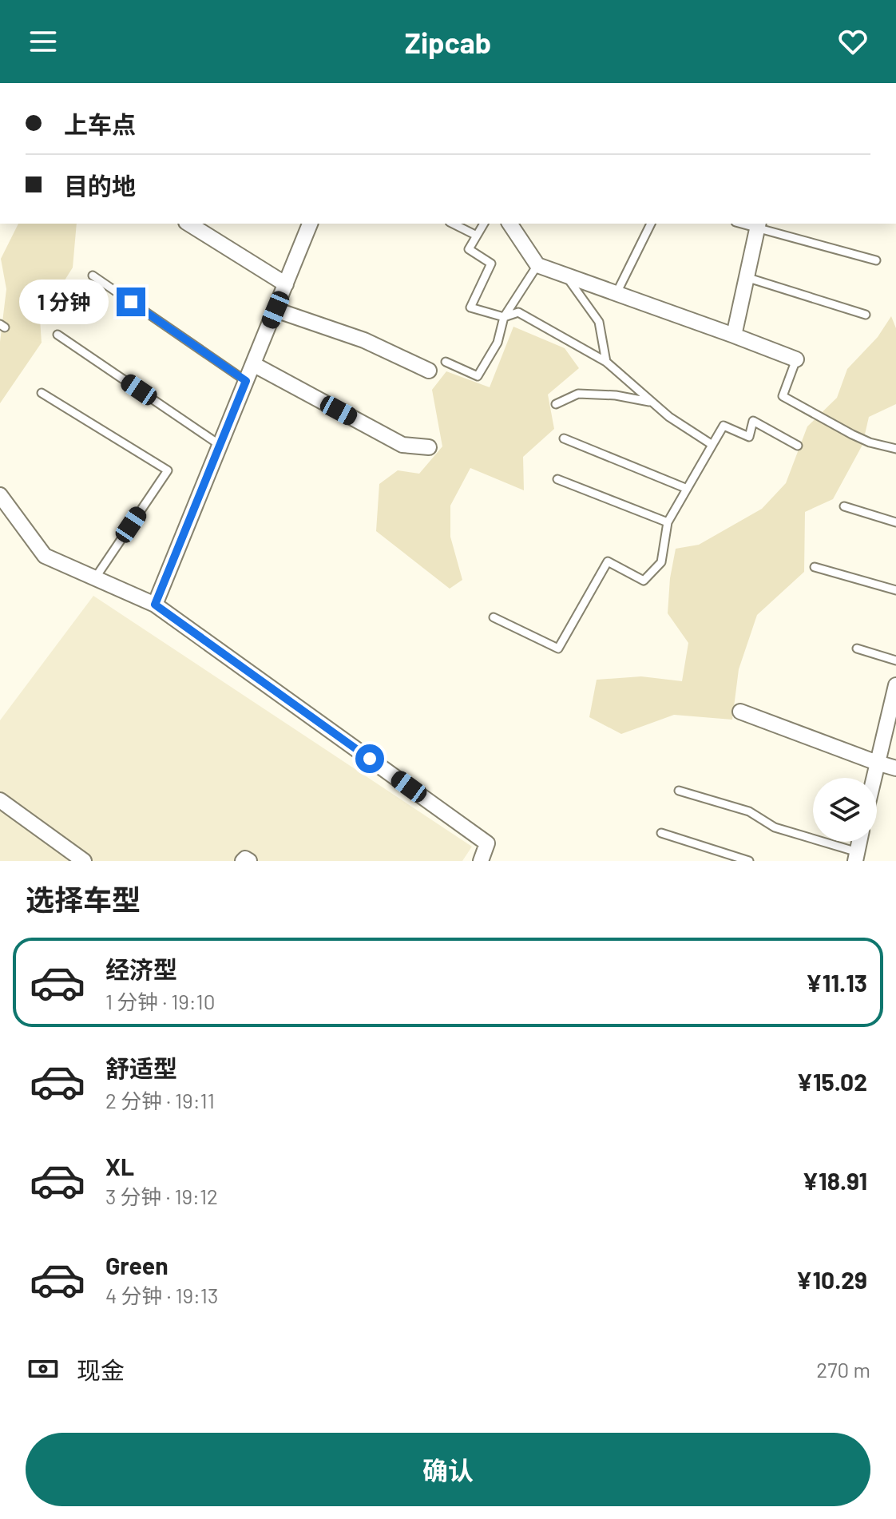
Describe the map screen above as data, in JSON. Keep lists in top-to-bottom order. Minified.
{"page":{"header":"Zipcab","banner":["上车点","目的地"],"bubble":"1 分钟","heading":"选择车型","list":[{"name":"经济型","note":"1 分钟 · 19:10","value":"¥11.13"},{"name":"舒适型","note":"2 分钟 · 19:11","value":"¥15.02"},{"name":"XL","note":"3 分钟 · 19:12","value":"¥18.91"},{"name":"Green","note":"4 分钟 · 19:13","value":"¥10.29"}],"pay":["现金","270 m"],"buttons":"确认"}}
